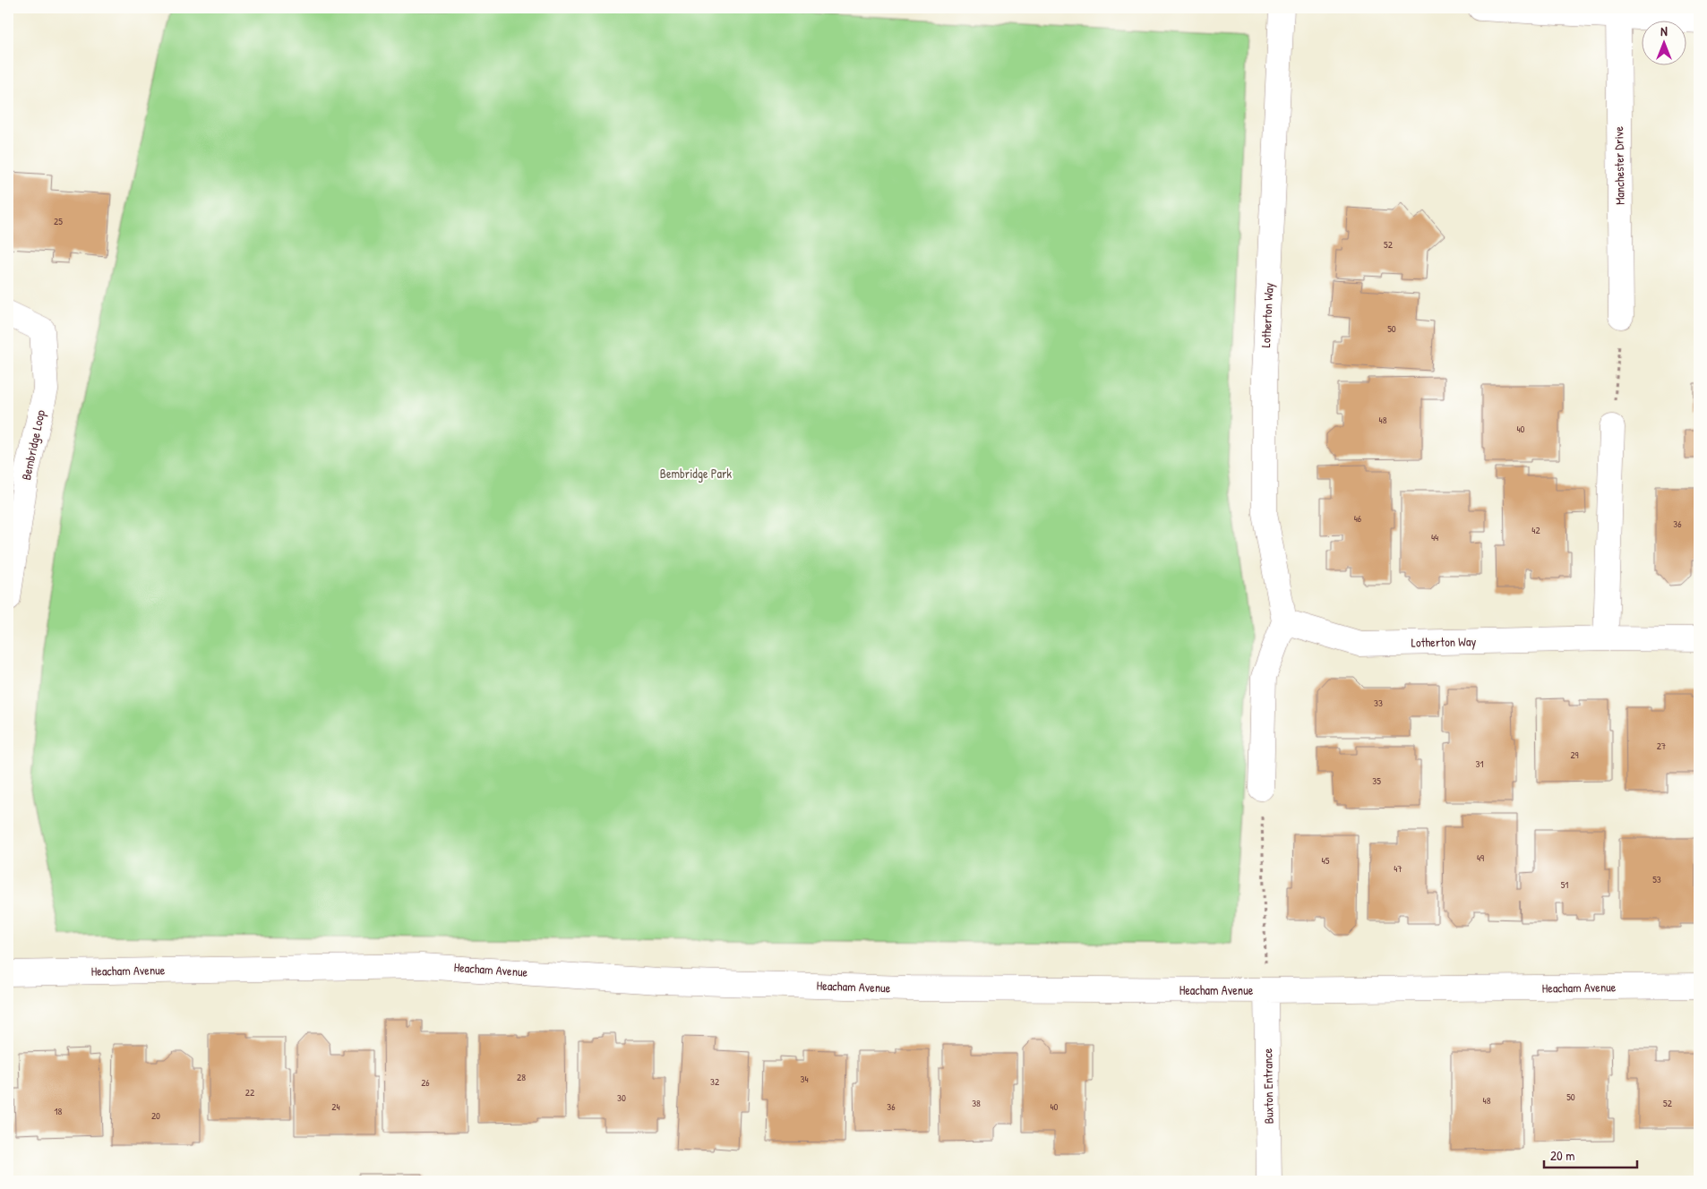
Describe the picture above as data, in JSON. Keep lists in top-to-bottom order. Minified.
{"streets":{"street":["Manchester Drive","Lotherton Way","Bembridge Loop","Heacham Avenue","Buxton Entrance"]},"crossings":[["Heacham Avenue","Buxton Entrance"]],"parks":["Bembridge Park"],"house_numbers":["25","52","50","48","40","46","36","42","44","33","27","29","31","35","49","45","47","53","51","28","34","32","26","22","50","30","48","38","52","24","36","40","18","20"],"scale_bar":"20 m","north":"top"}
